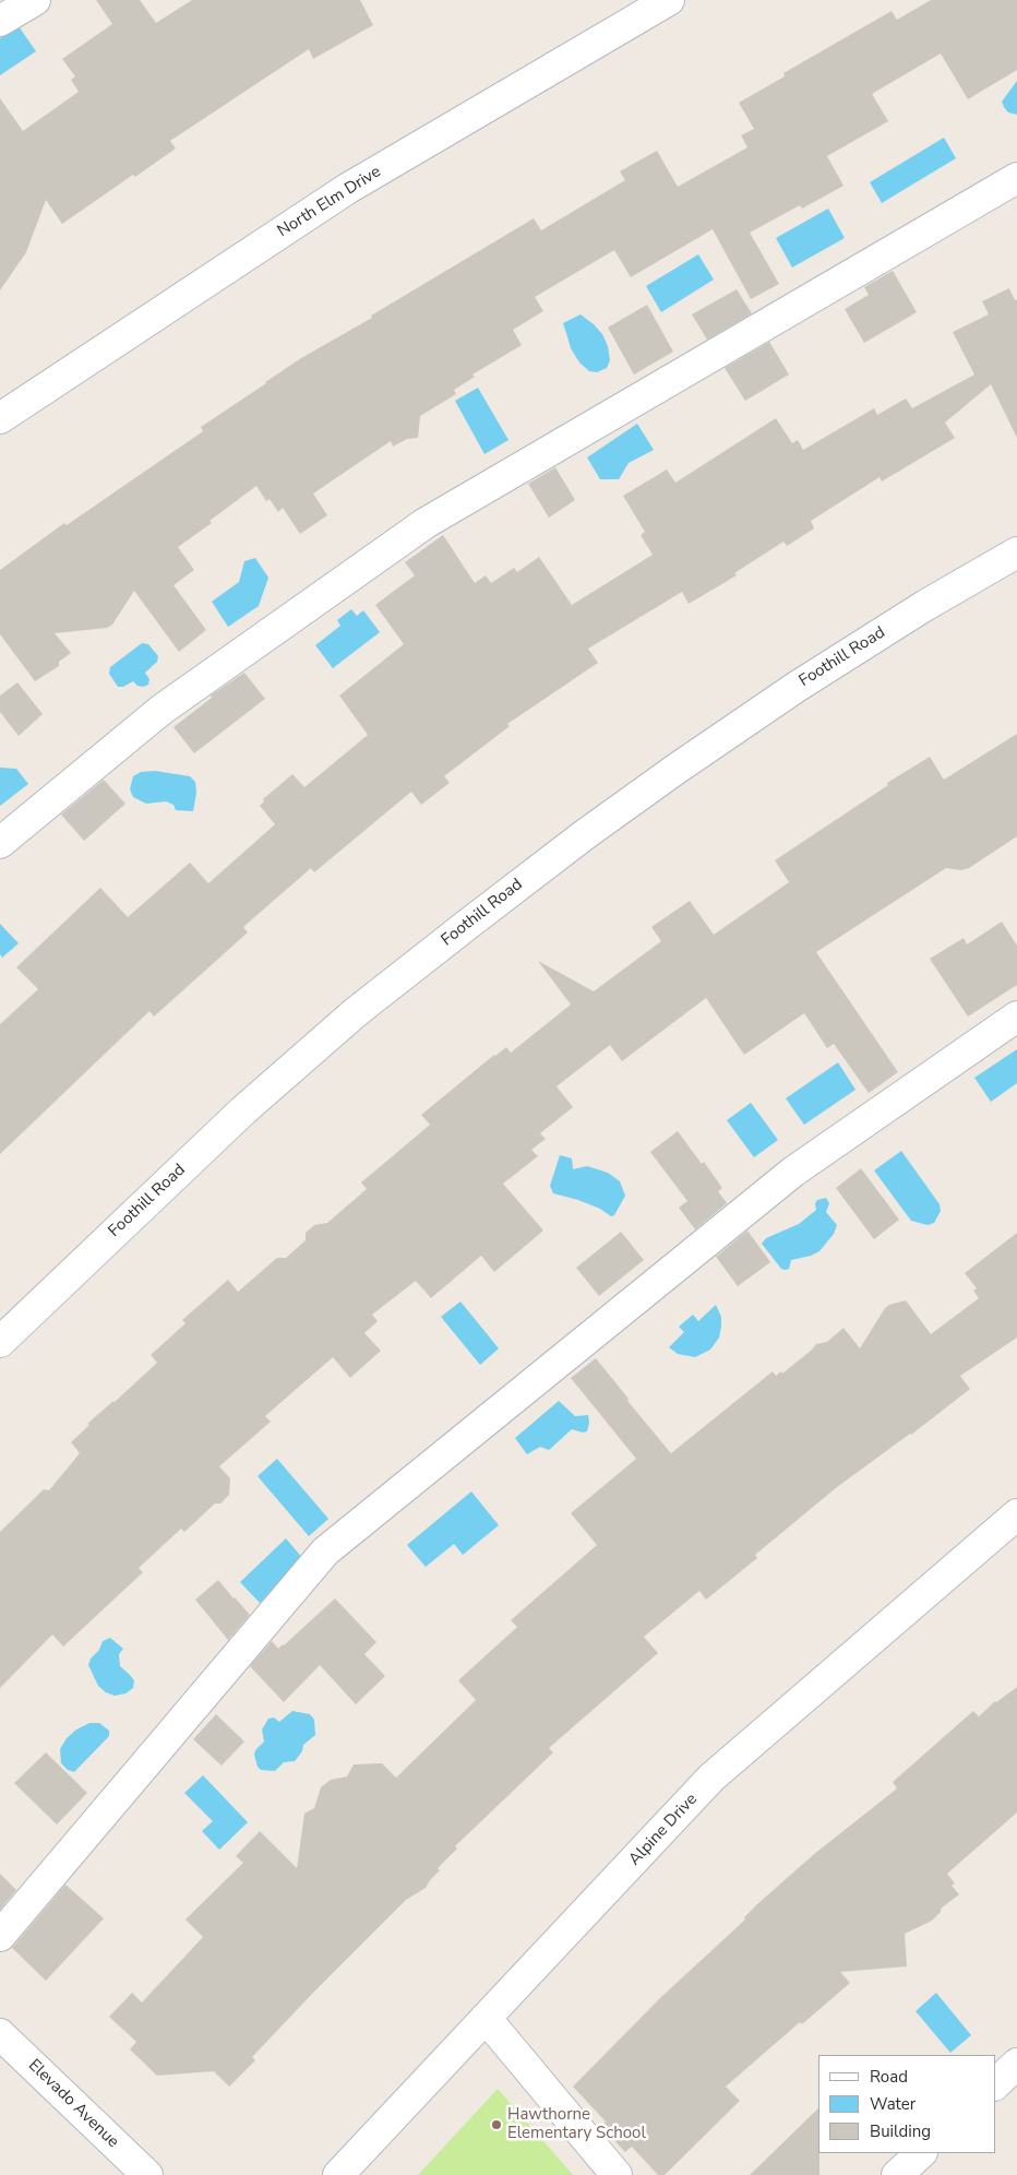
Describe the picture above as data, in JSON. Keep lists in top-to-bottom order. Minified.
{"streets":{"street":["North Elm Drive","Foothill Road","Alpine Drive","Elevado Avenue"]},"places":["Hawthorne Elementary School"],"legend":["Road","Water","Building"]}
